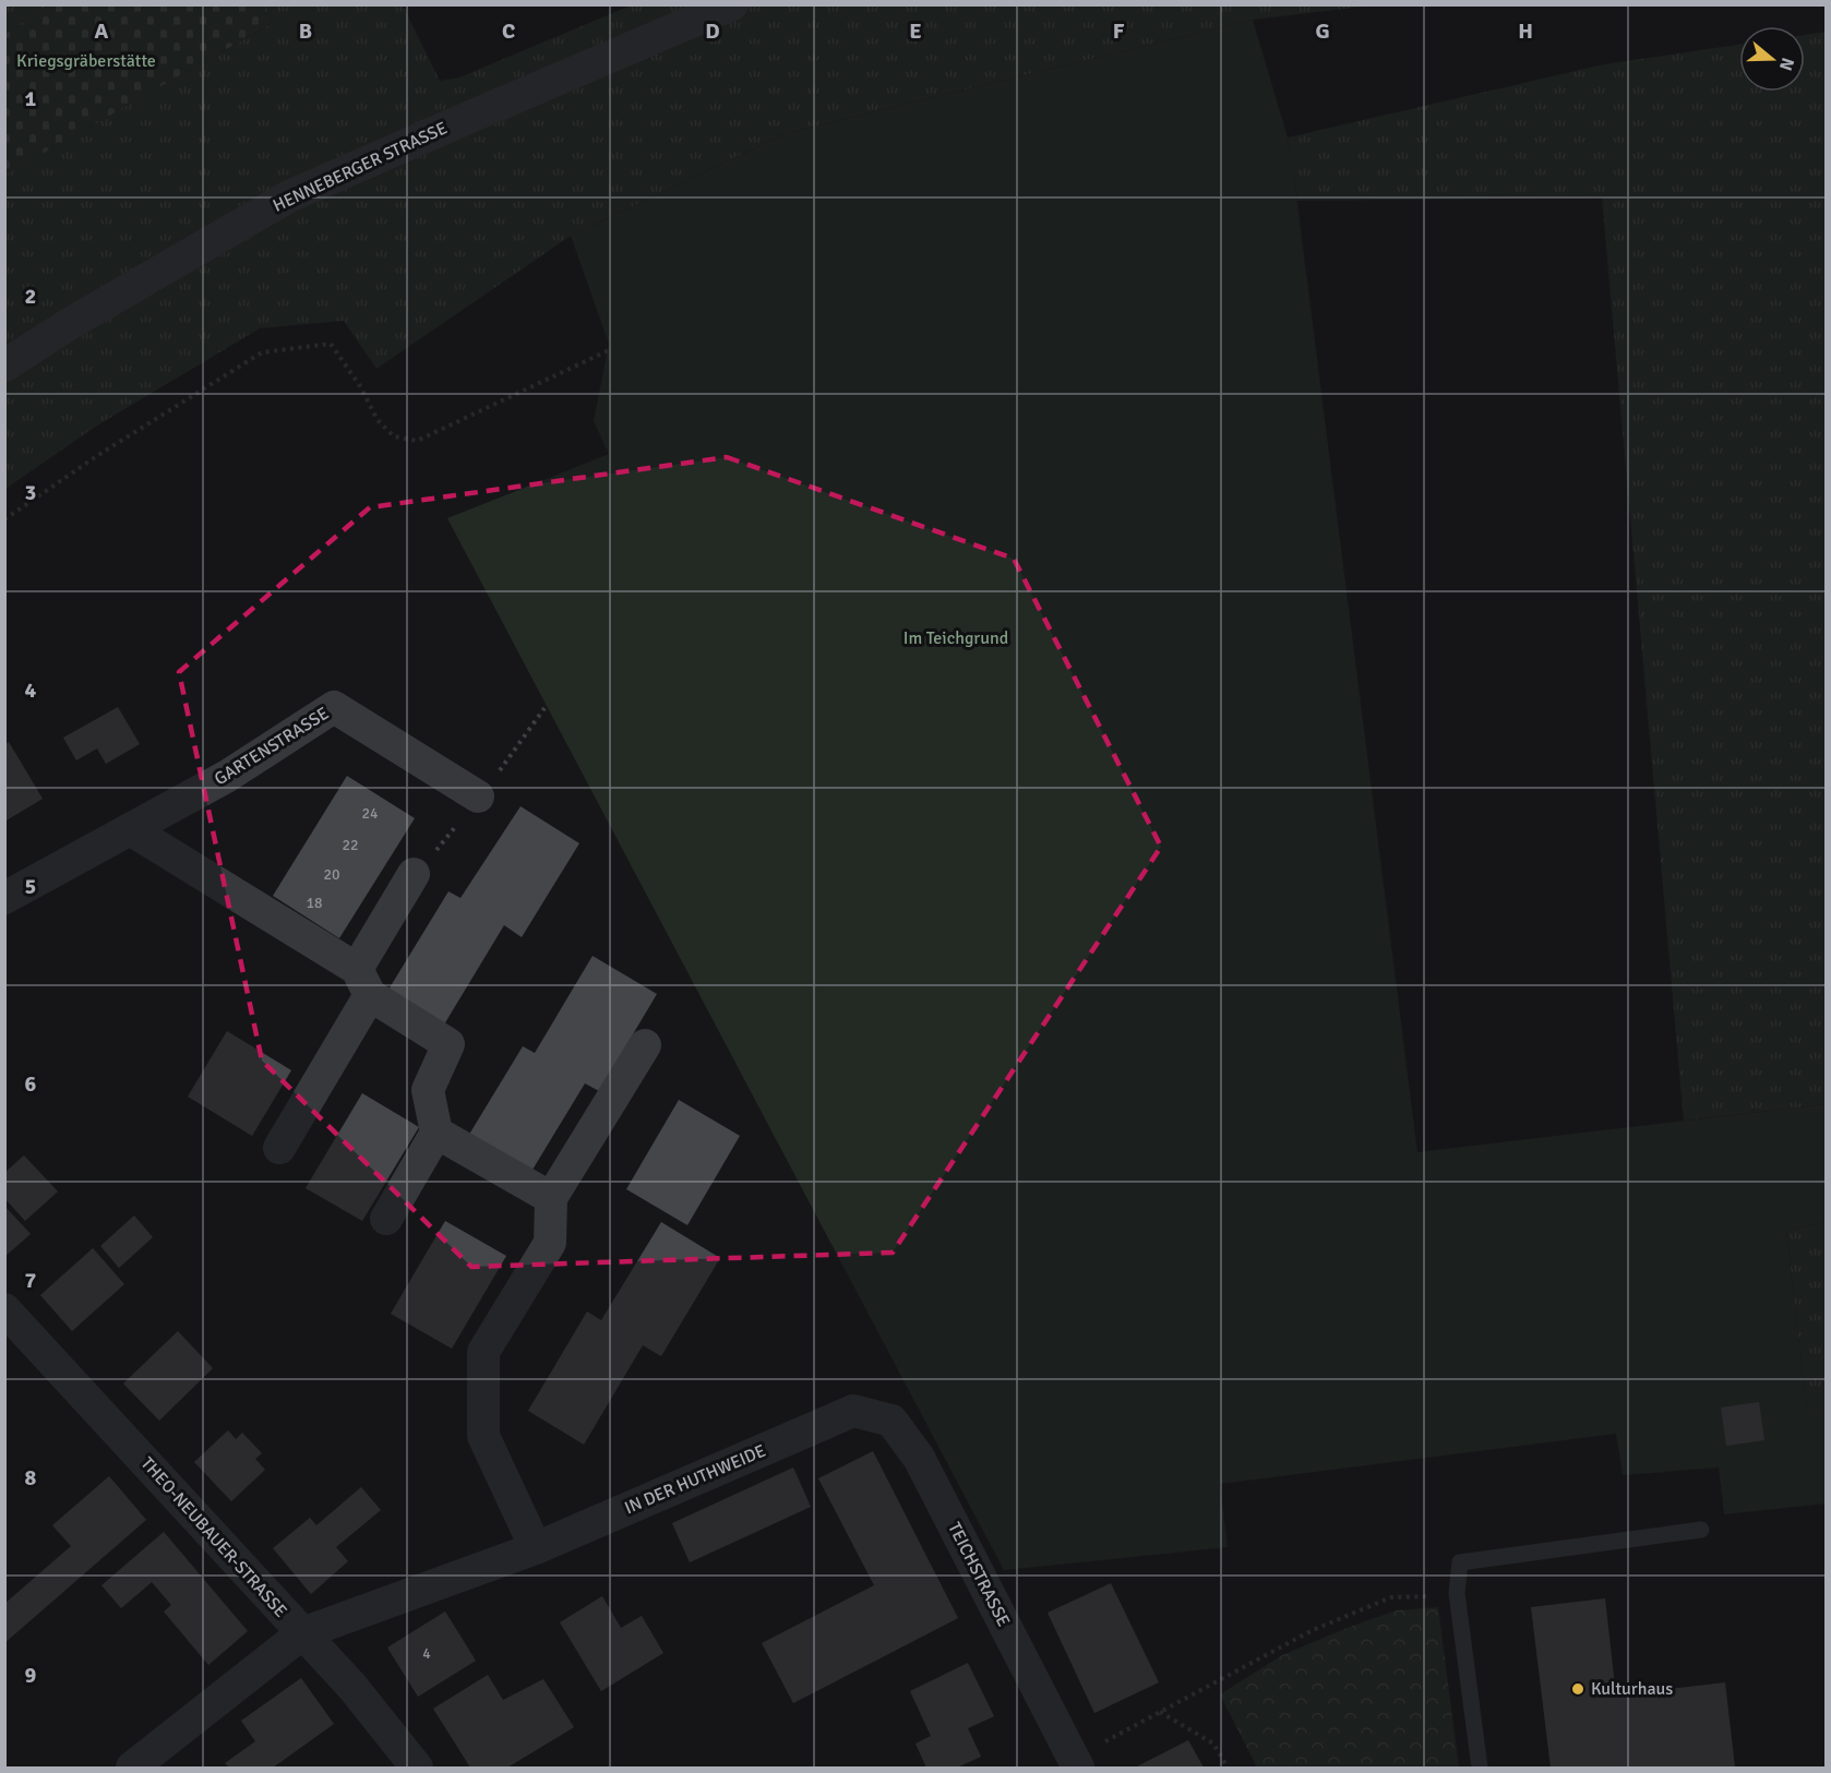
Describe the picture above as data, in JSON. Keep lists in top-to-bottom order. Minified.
{"streets":{"street":["HENNEBERGER STRASSE","GARTENSTRASSE","IN DER HUTHWEIDE","THEO-NEUBAUER-STRASSE","TEICHSTRASSE"]},"crossings":[["IN DER HUTHWEIDE","THEO-NEUBAUER-STRASSE"],["IN DER HUTHWEIDE","TEICHSTRASSE"]],"parks":["Kriegsgräberstätte","Im Teichgrund"],"places":["Kulturhaus"],"house_numbers":["24","22","20","18","4"],"north":"right","grid":{"columns":["A","B","C","D","E","F","G","H"],"rows":["1","2","3","4","5","6","7","8","9"]}}
